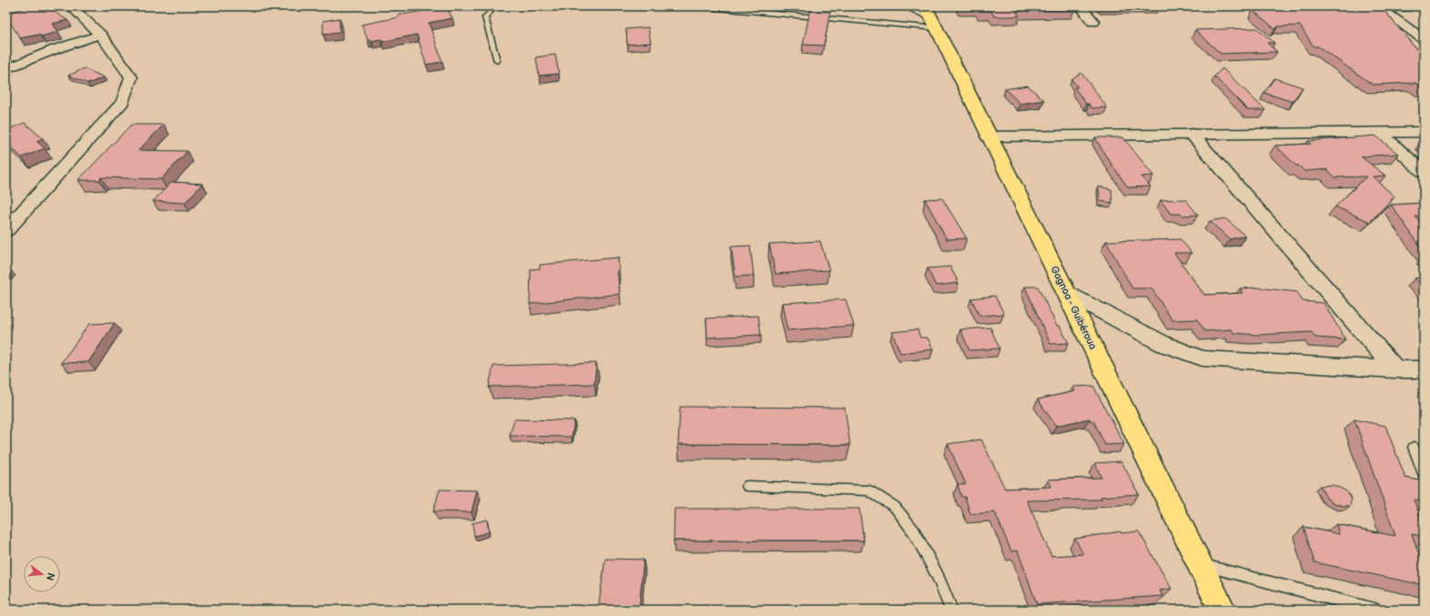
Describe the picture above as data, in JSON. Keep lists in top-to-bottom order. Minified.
{"streets":{"main road":["Gagnoa - Guibéroua"]},"north":"right"}
